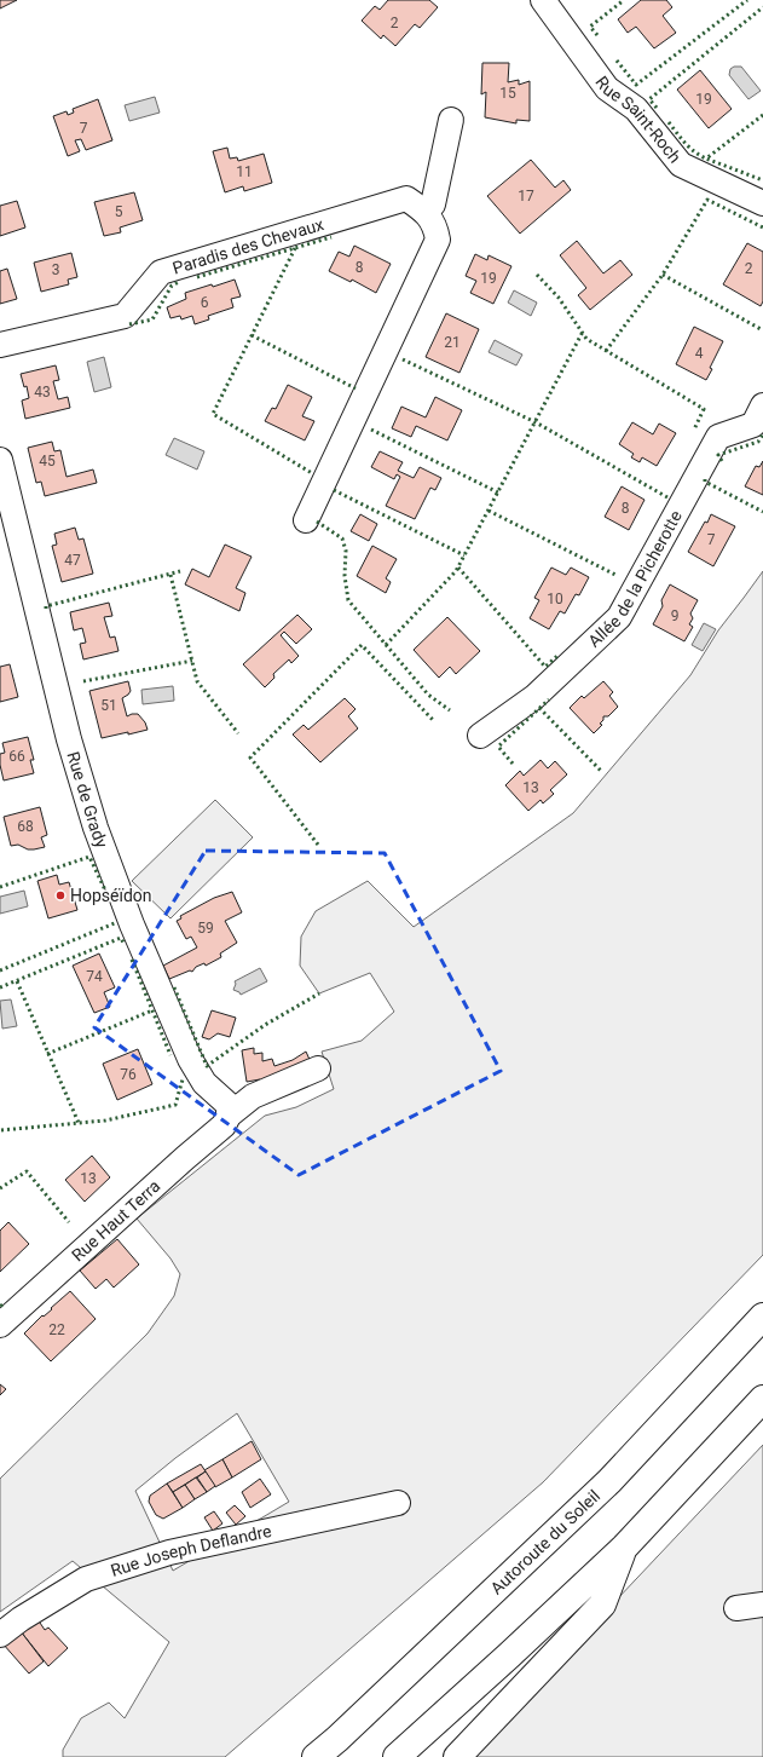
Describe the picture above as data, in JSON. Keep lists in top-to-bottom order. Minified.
{"streets":{"highway":["Autoroute du Soleil"],"street":["Rue Saint-Roch","Paradis des Chevaux","Allée de la Picherotte","Rue de Grady","Rue Haut Terra","Rue Joseph Deflandre"]},"crossings":[["Rue de Grady","Rue Haut Terra"]],"places":["Hopséïdon"],"house_numbers":["2","15","19","7","11","17","5","8","2","3","19","6","21","4","43","45","8","7","47","10","9","51","66","13","68","59","74","76","13","22"]}
